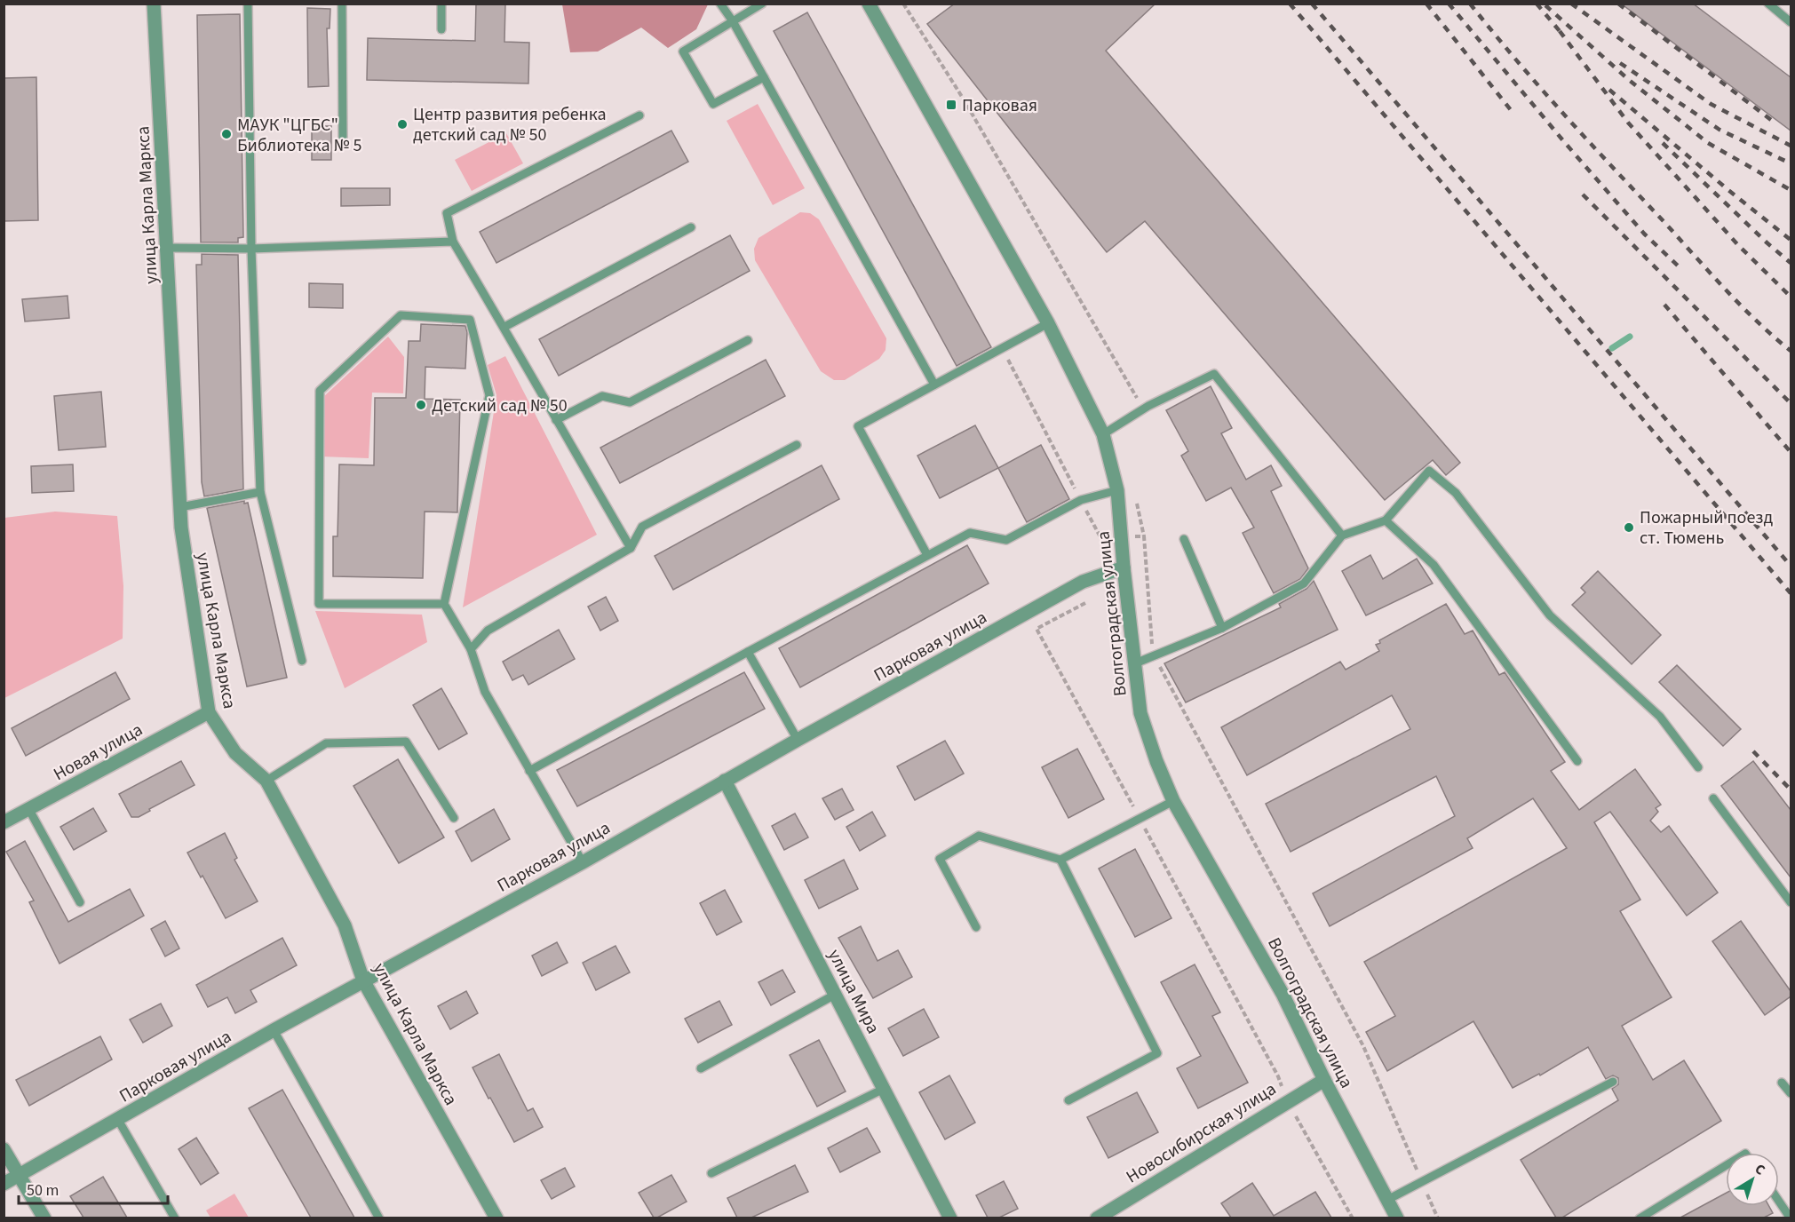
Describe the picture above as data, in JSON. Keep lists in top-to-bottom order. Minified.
{"streets":{"street":["улица Карла Маркса","Волгоградская улица","Парковая улица","Новая улица","улица Мира","Новосибирская улица"]},"crossings":[["улица Карла Маркса","Парковая улица"],["улица Карла Маркса","Новая улица"],["Волгоградская улица","Парковая улица"],["Волгоградская улица","Новосибирская улица"],["Парковая улица","улица Мира"]],"places":{"transit":["Парковая"],"other":["Центр развития ребенка детский сад № 50","МАУК \"ЦГБС\" Библиотека № 5","Детский сад № 50","Пожарный поезд ст. Тюмень"]},"scale_bar":"50 m","north":"top right"}
